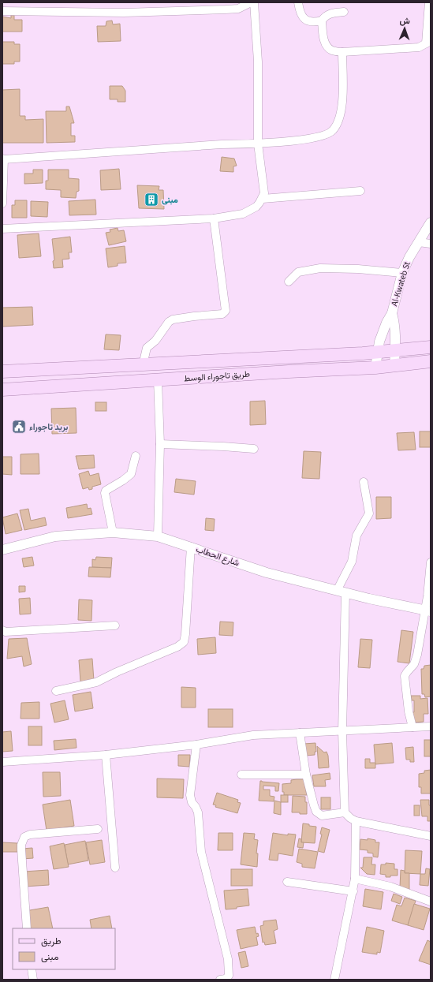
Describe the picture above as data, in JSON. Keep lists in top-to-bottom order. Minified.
{"streets":{"main road":["طريق تاجوراء الوسط"],"street":["Al-Kwateb St","شارع الحطاب"]},"places":{"building":["مبنى"],"public building":["بريد تاجوراء"]},"legend":["طريق","مبنى"],"north":"top"}
